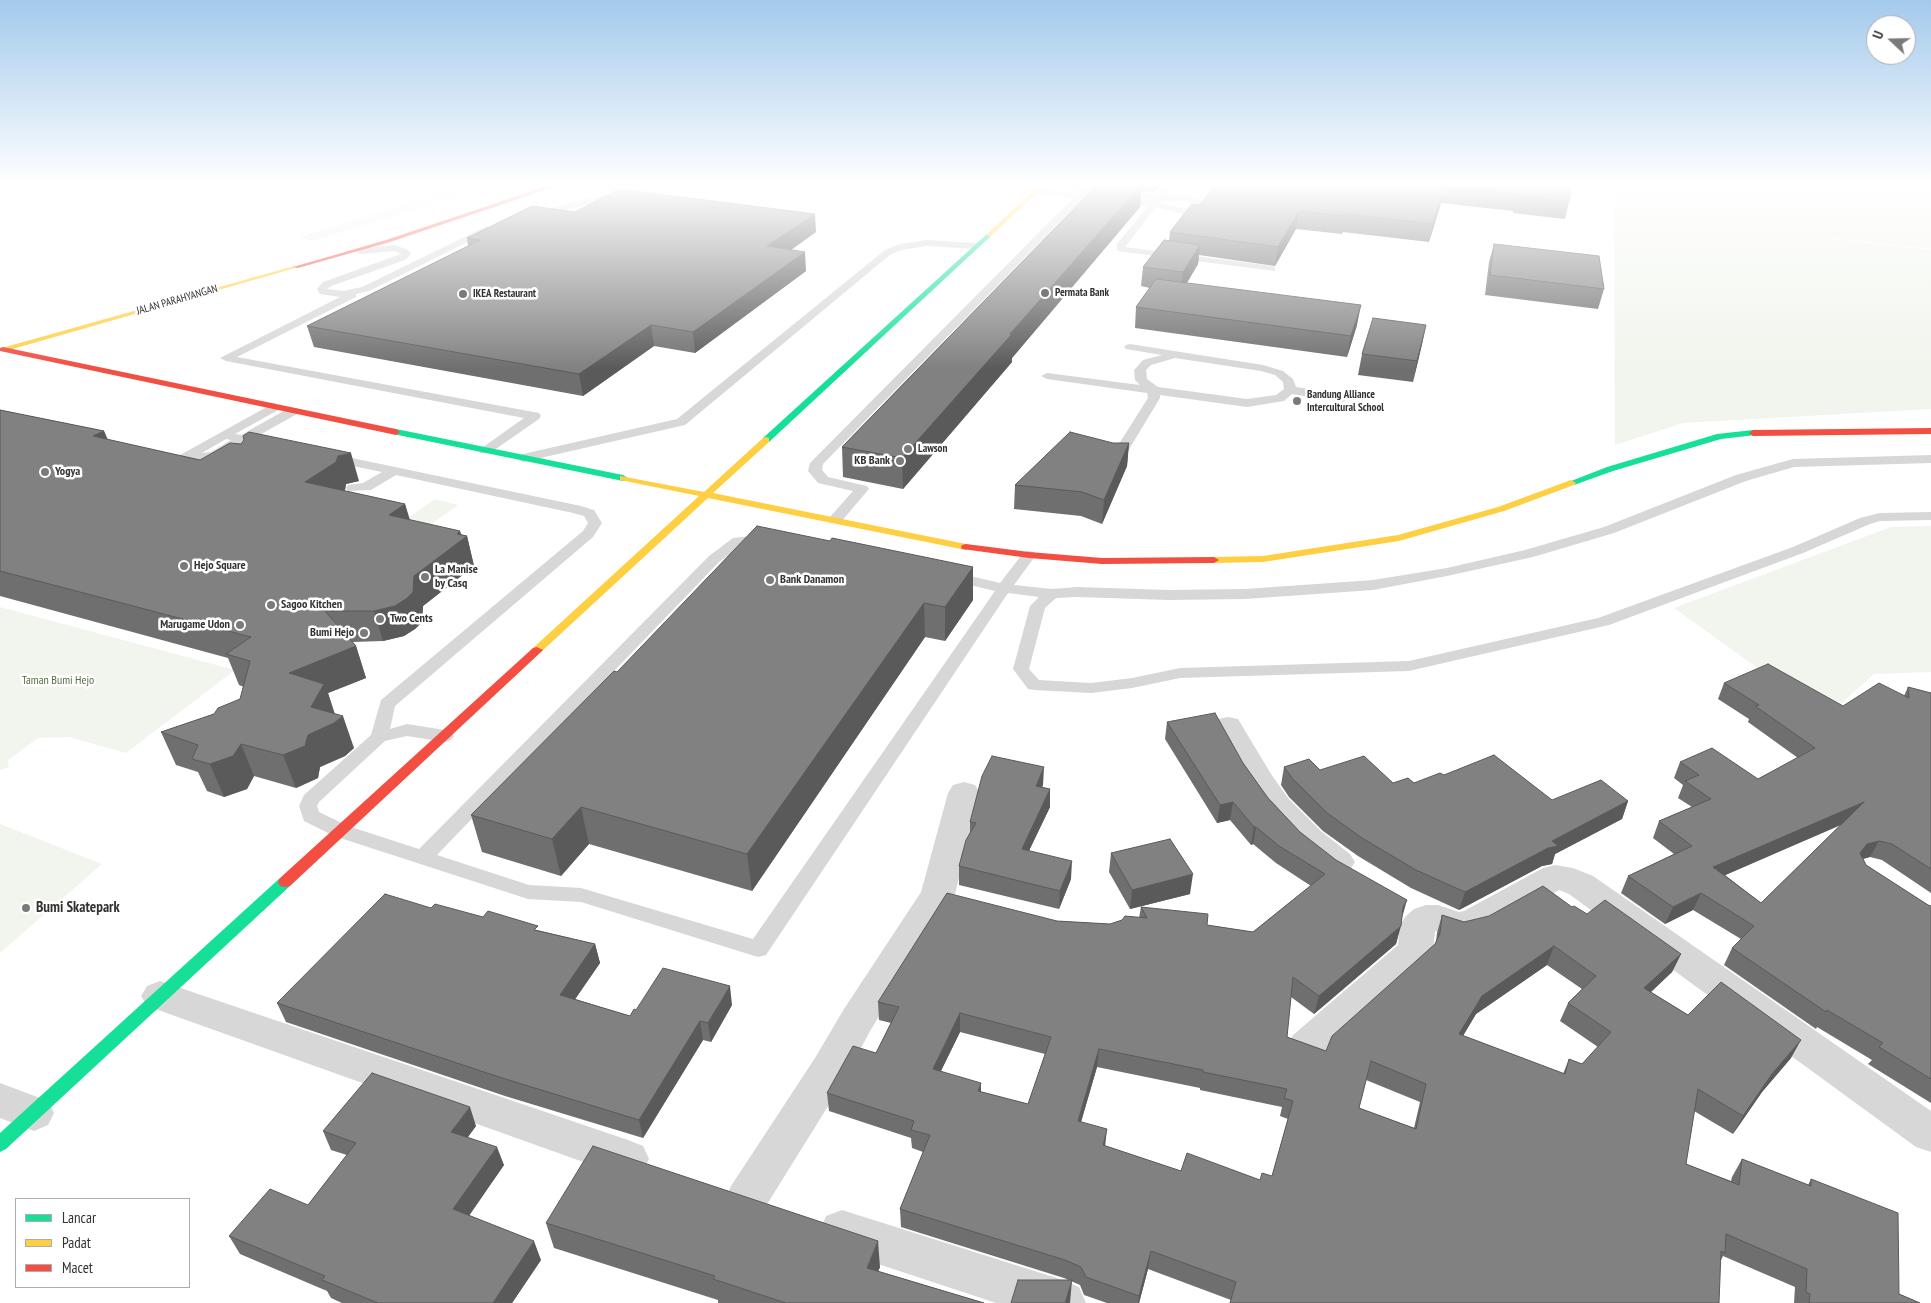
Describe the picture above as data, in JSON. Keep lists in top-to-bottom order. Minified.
{"streets":{"street":["JALAN PARAHYANGAN"]},"parks":["Taman Bumi Hejo"],"places":["Permata Bank","IKEA Restaurant","Bandung Alliance Intercultural School","Lawson","KB Bank","Yogya","Hejo Square","La Manise by Casq","Bank Danamon","Sagoo Kitchen","Two Cents","Marugame Udon","Bumi Hejo","Bumi Skatepark"],"legend":["Lancar","Padat","Macet"],"north":"left"}
